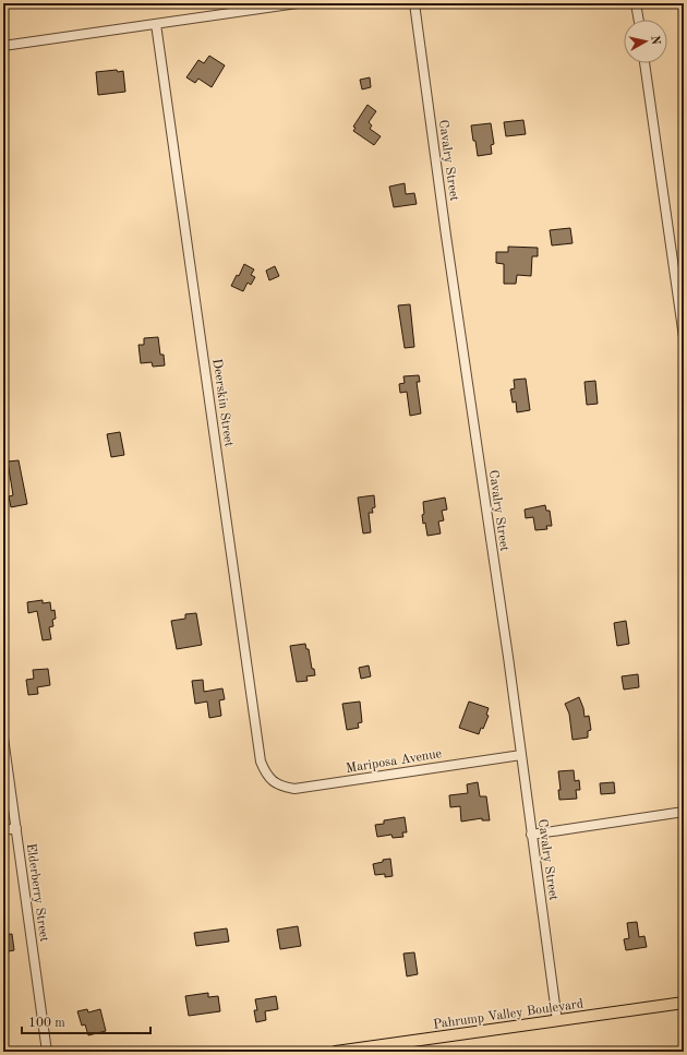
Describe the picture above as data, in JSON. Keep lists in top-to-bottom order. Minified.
{"streets":{"main road":["Pahrump Valley Boulevard"],"street":["Cavalry Street","Deerskin Street","Mariposa Avenue","Elderberry Street"]},"crossings":[["Cavalry Street","Mariposa Avenue"],["Cavalry Street","Pahrump Valley Boulevard"],["Deerskin Street","Mariposa Avenue"]],"scale_bar":"100 m","north":"right"}
